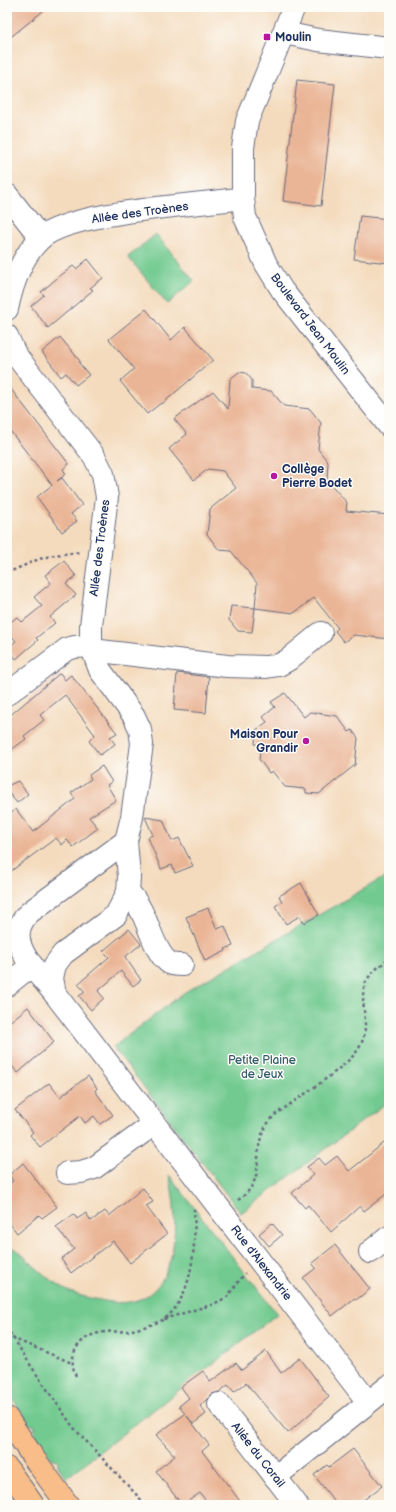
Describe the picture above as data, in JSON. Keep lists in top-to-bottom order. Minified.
{"streets":{"street":["Allée des Troènes","Boulevard Jean Moulin","Rue d'Alexandrie","Allée du Corail"]},"crossings":[["Allée des Troènes","Boulevard Jean Moulin"],["Allée des Troènes","Rue d'Alexandrie"]],"parks":["Petite Plaine de Jeux"],"places":{"transit":["Moulin"],"other":["Collège Pierre Bodet","Maison Pour Grandir"]}}
